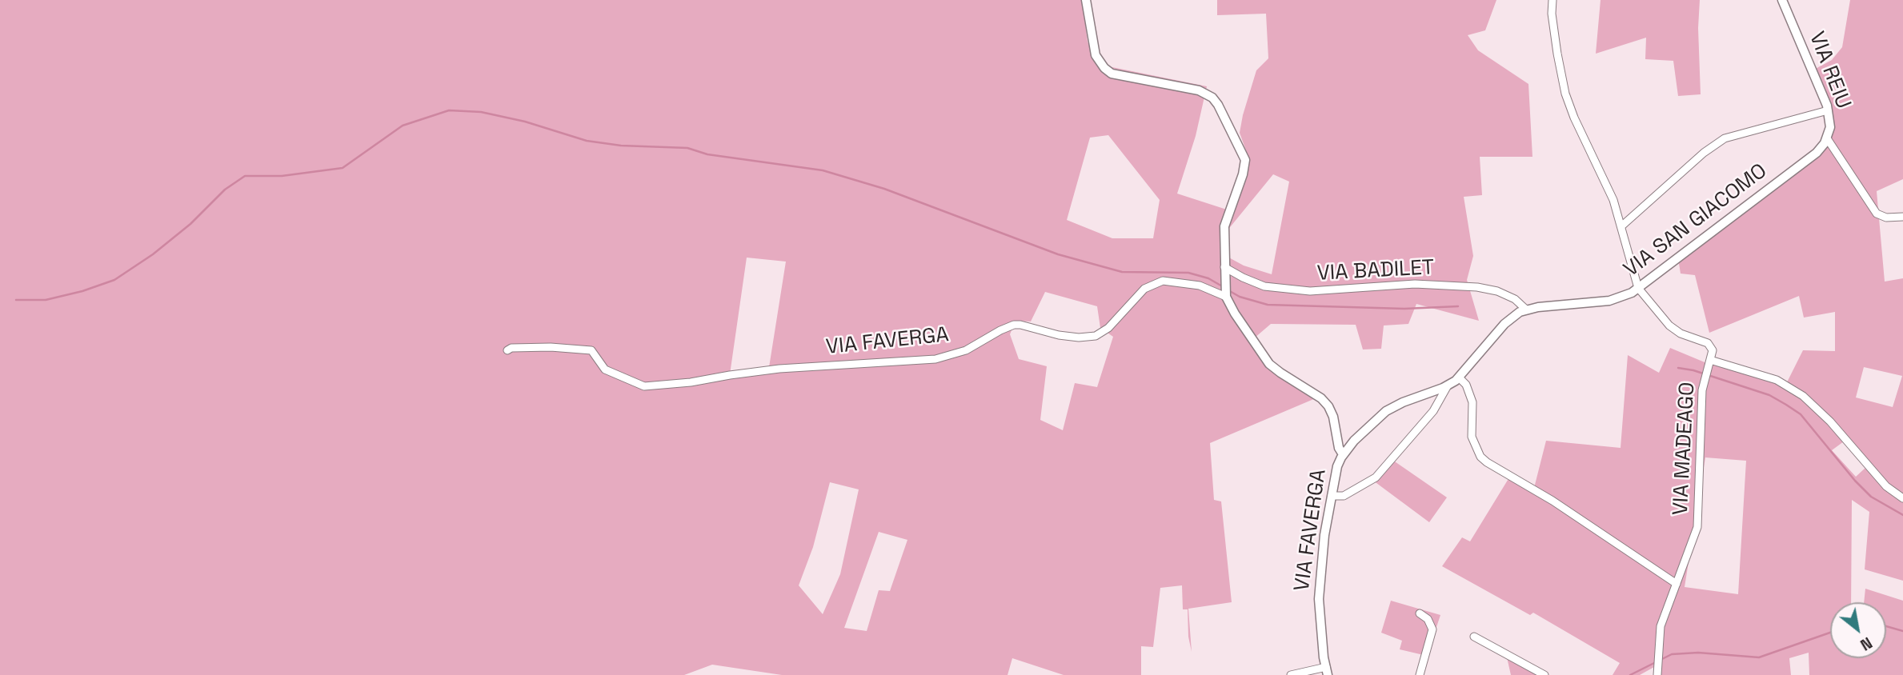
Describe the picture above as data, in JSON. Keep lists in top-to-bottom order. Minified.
{"streets":{"street":["VIA REIU","VIA SAN GIACOMO","VIA BADILET","VIA FAVERGA","VIA MADEAGO"]},"crossings":[["VIA REIU","VIA SAN GIACOMO"],["VIA SAN GIACOMO","VIA BADILET"],["VIA SAN GIACOMO","VIA FAVERGA"],["VIA SAN GIACOMO","VIA MADEAGO"]],"north":"bottom right"}
